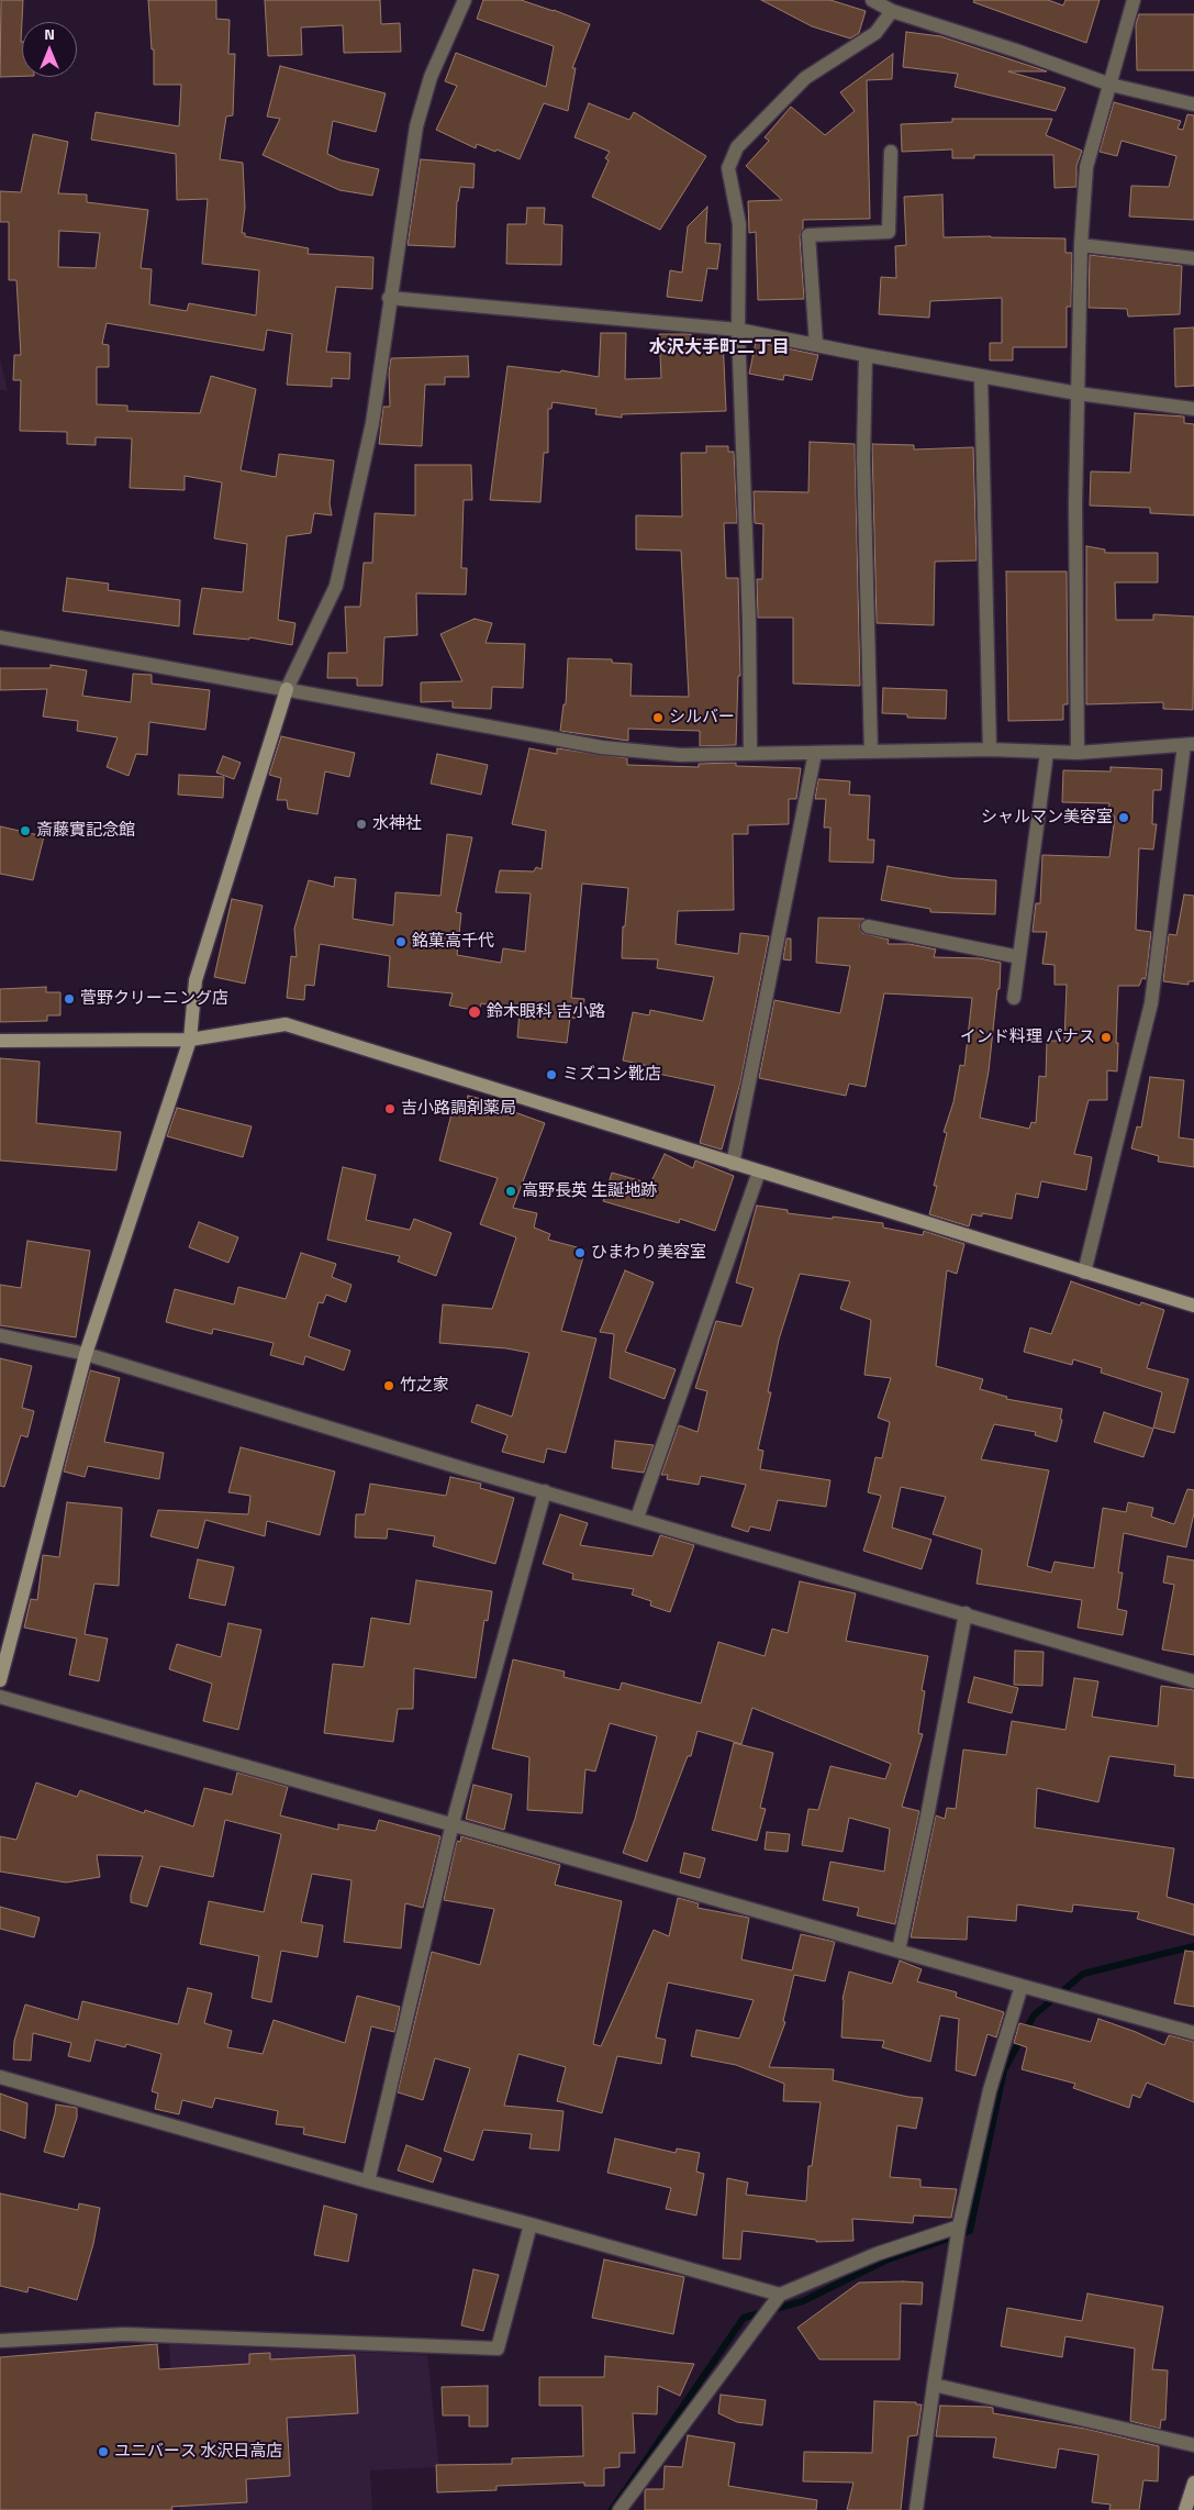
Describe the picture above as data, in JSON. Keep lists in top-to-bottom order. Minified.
{"districts":["水沢大手町二丁目"],"places":["シルバー","シャルマン美容室","水神社","斎藤實記念館","銘菓高千代","菅野クリーニング店","鈴木眼科 吉小路","インド料理 パナス","ミズコシ靴店","吉小路調剤薬局","高野長英 生誕地跡","ひまわり美容室","竹之家","ユニバース 水沢日高店"],"north":"top"}
